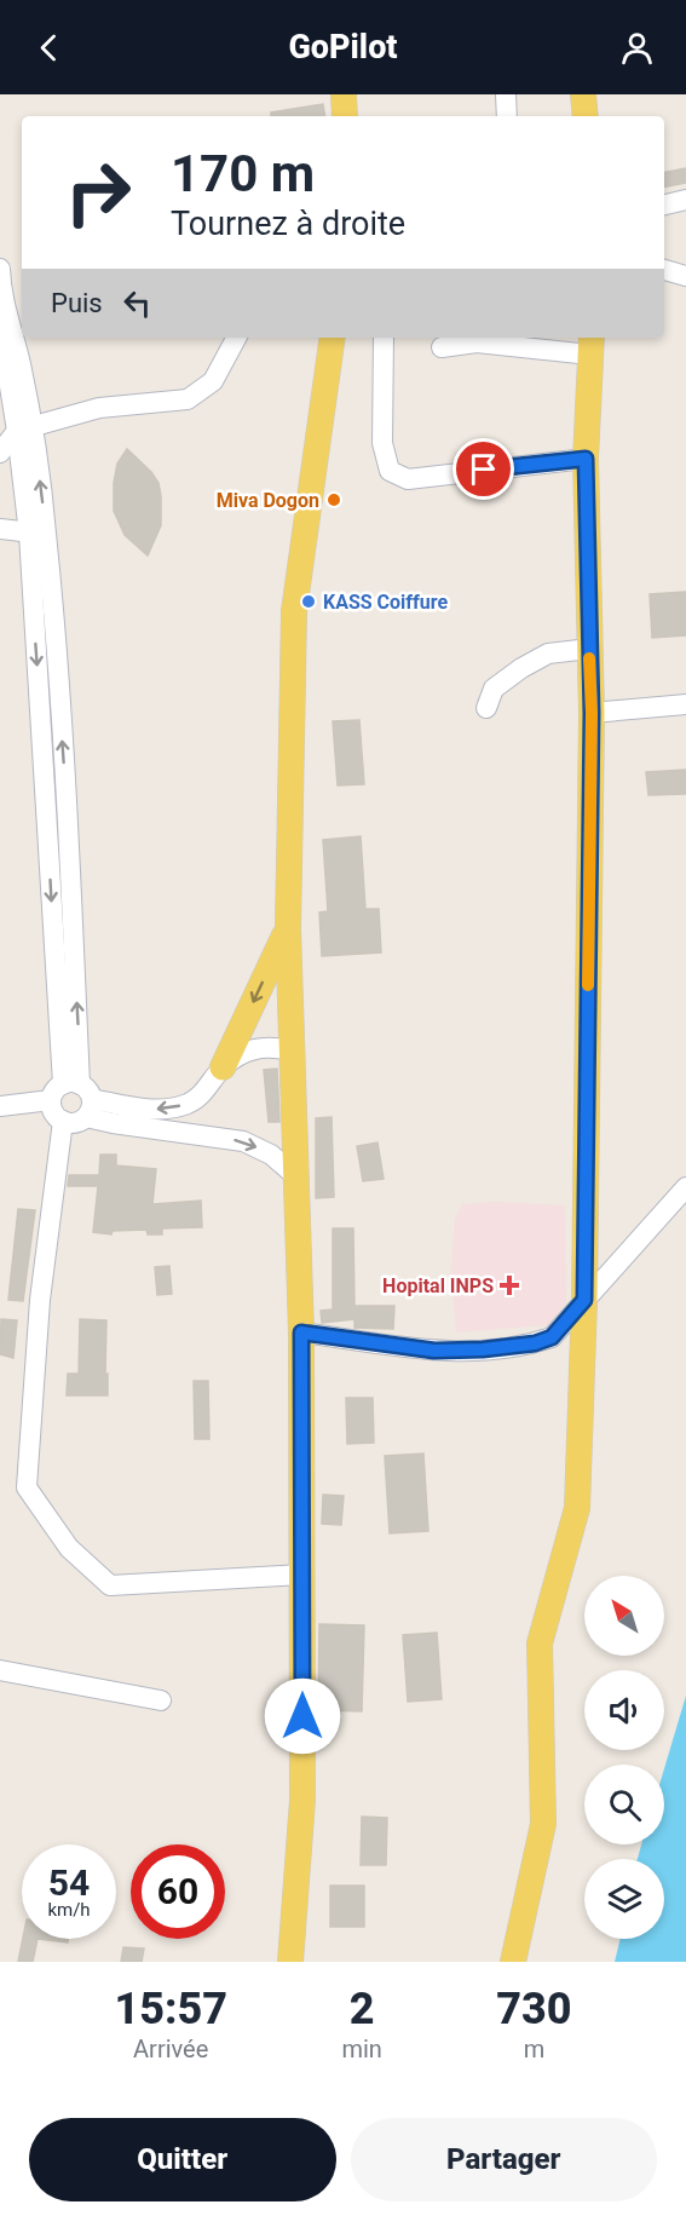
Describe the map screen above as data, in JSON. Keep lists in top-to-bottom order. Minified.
{"places":{"other":["Miva Dogon","KASS Coiffure"],"health":["Hopital INPS"]},"north":"top left","page":{"header":"GoPilot","turn":["170 m","Tournez à droite"],"then":"Puis","speed":"54 km/h","limit":"60","eta":["15:57","Arrivée","2","min","730","m"],"buttons":["Quitter","Partager"]}}
